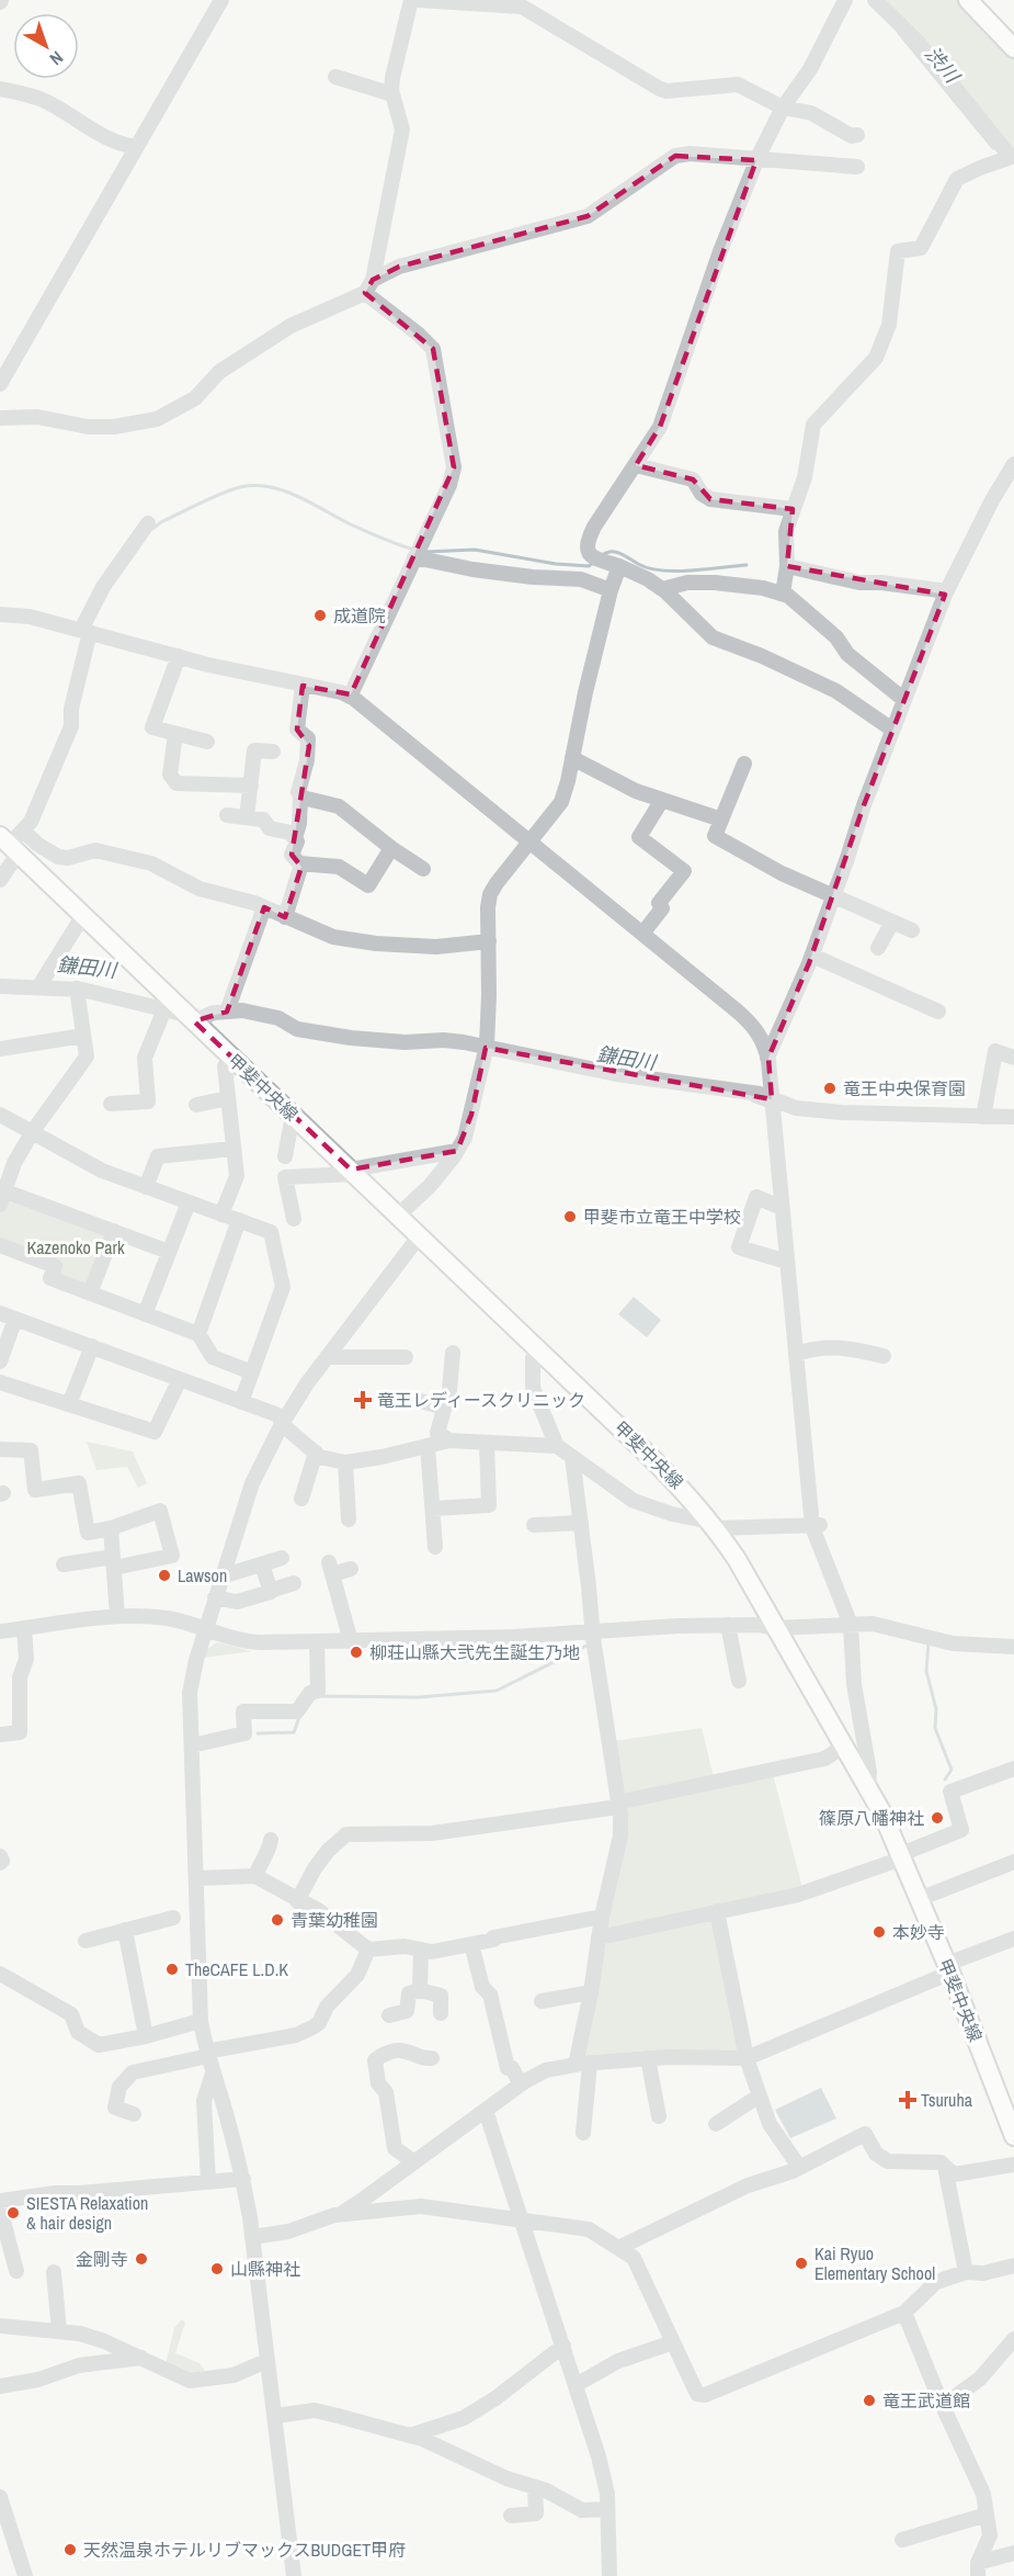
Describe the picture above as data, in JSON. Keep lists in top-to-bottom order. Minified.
{"streets":{"main road":["甲斐中央線"]},"water":["渋川","鎌田川"],"parks":["Kazenoko Park"],"places":{"other":["成道院","竜王中央保育園","甲斐市立竜王中学校","Lawson","柳荘山縣大弐先生誕生乃地","篠原八幡神社","青葉幼稚園","本妙寺","TheCAFE L.D.K","SIESTA Relaxation & hair design","金剛寺","Kai Ryuo Elementary School","山縣神社","竜王武道館","天然温泉ホテルリブマックスBUDGET甲府"],"health":["竜王レディースクリニック","Tsuruha"]},"north":"bottom right"}
